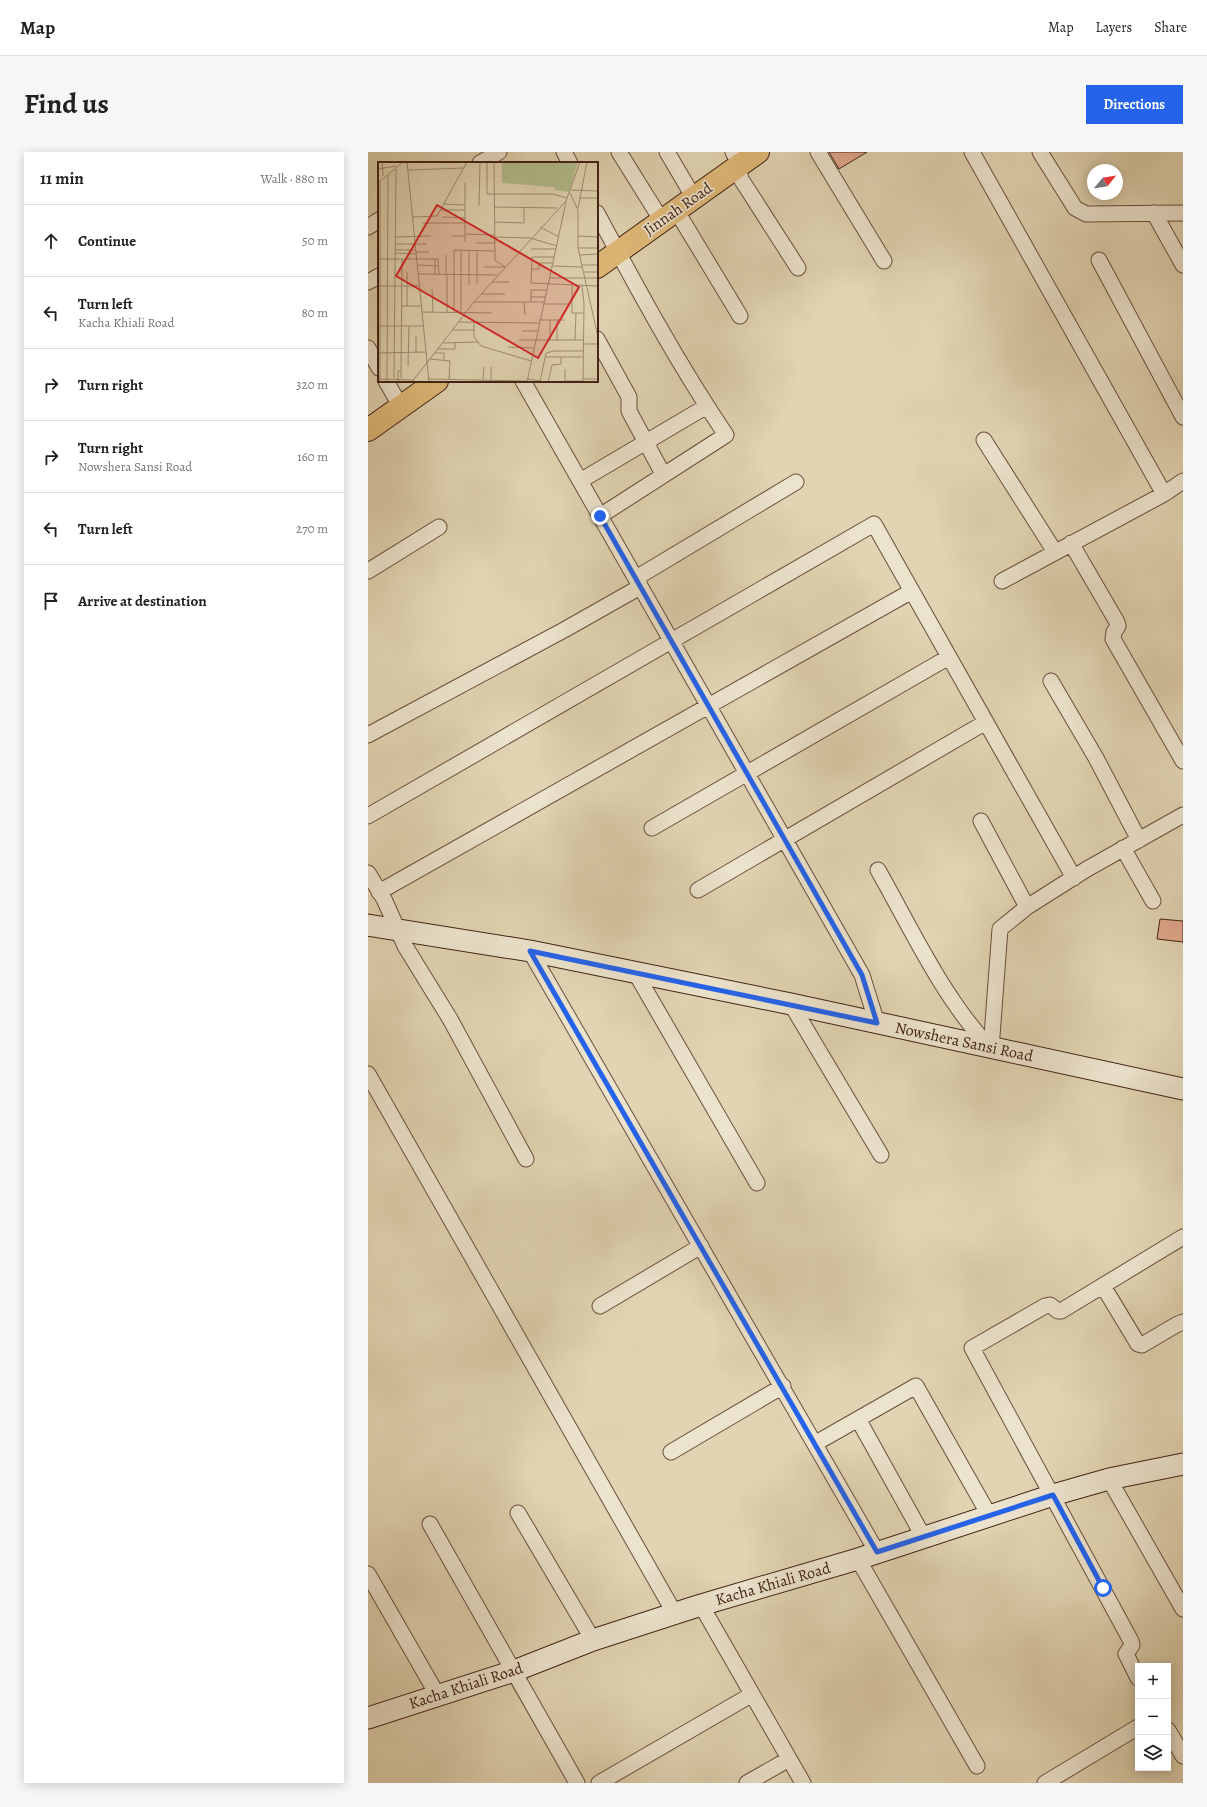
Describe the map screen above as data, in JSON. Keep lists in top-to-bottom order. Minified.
{"streets":{"main road":["Jinnah Road"],"street":["Nowshera Sansi Road","Kacha Khiali Road"]},"north":"top right","page":{"header":"Map","nav":["Map","Layers","Share"],"title":"Find us","buttons":"Directions","heading":["11 min","Walk · 880 m"],"list":[["Continue","50 m"],["Turn left","Kacha Khiali Road","80 m"],["Turn right","320 m"],["Turn right","Nowshera Sansi Road","160 m"],["Turn left","270 m"],"Arrive at destination"],"map_buttons":["+","−"]}}
